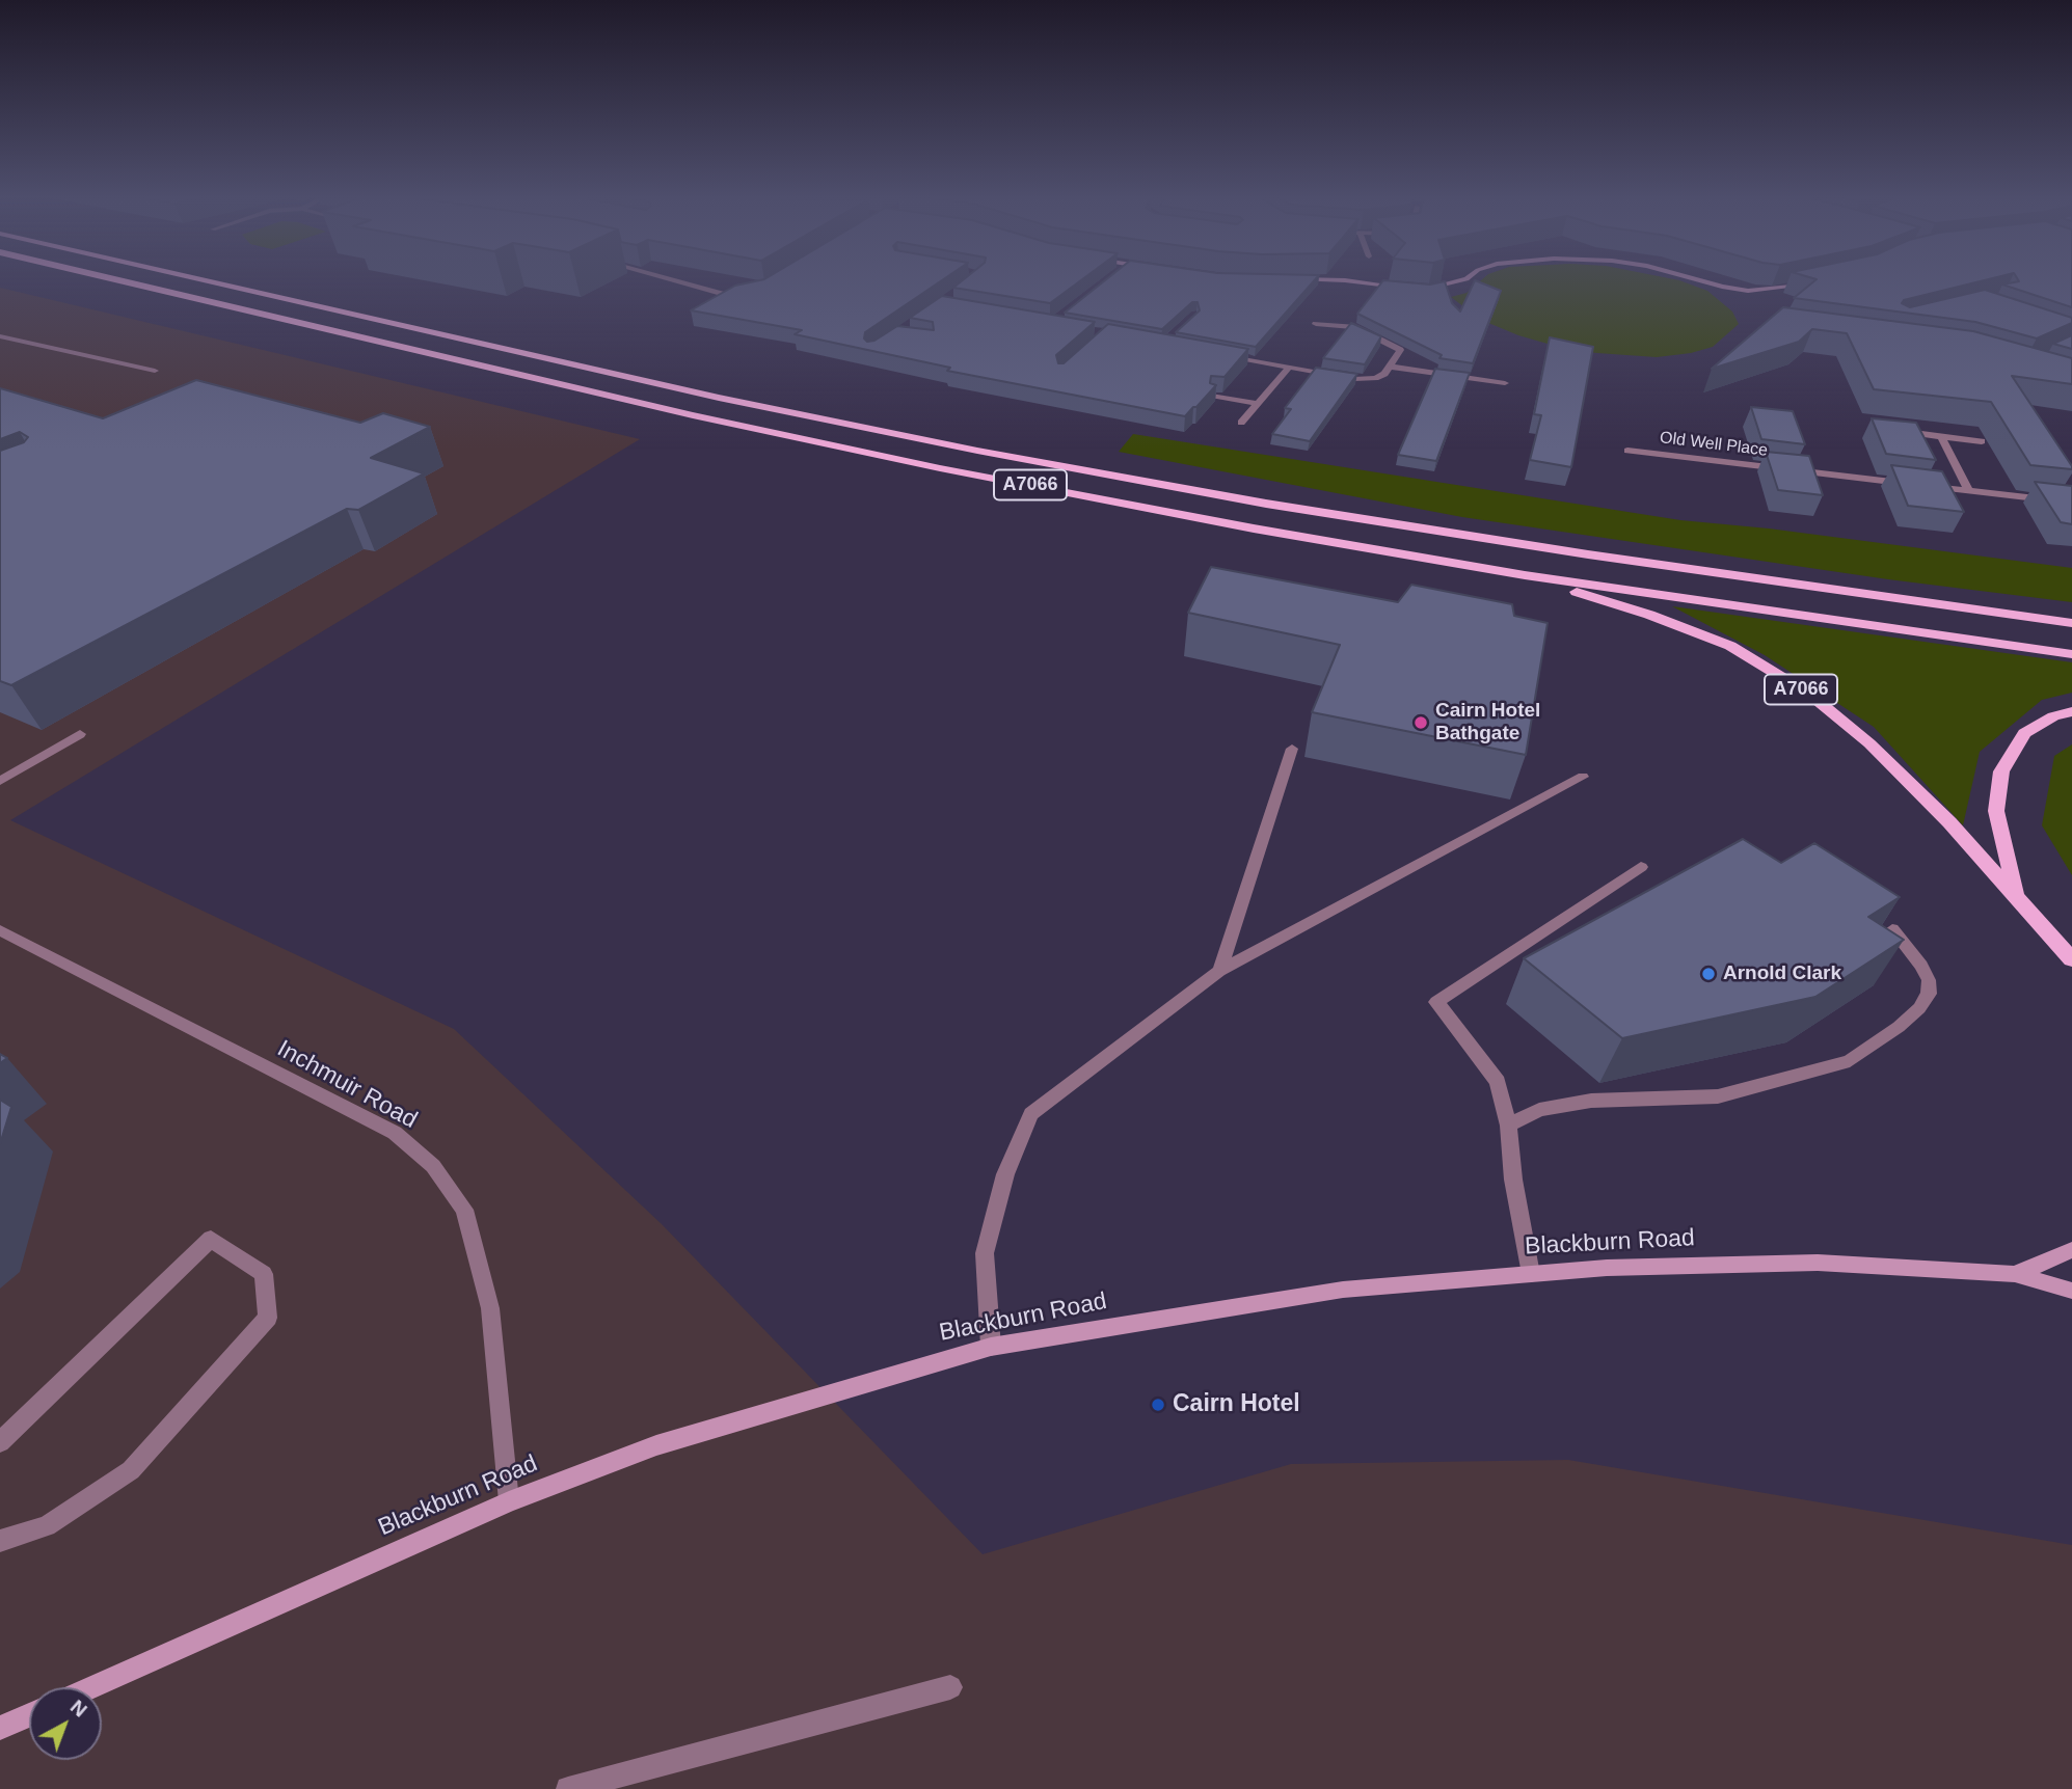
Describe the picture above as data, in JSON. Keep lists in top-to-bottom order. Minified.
{"streets":{"main road":["A7066","Blackburn Road"],"street":["Old Well Place","Inchmuir Road"]},"crossings":[["Inchmuir Road","Blackburn Road"]],"places":["Cairn Hotel Bathgate","Arnold Clark","Cairn Hotel"],"north":"top right"}
